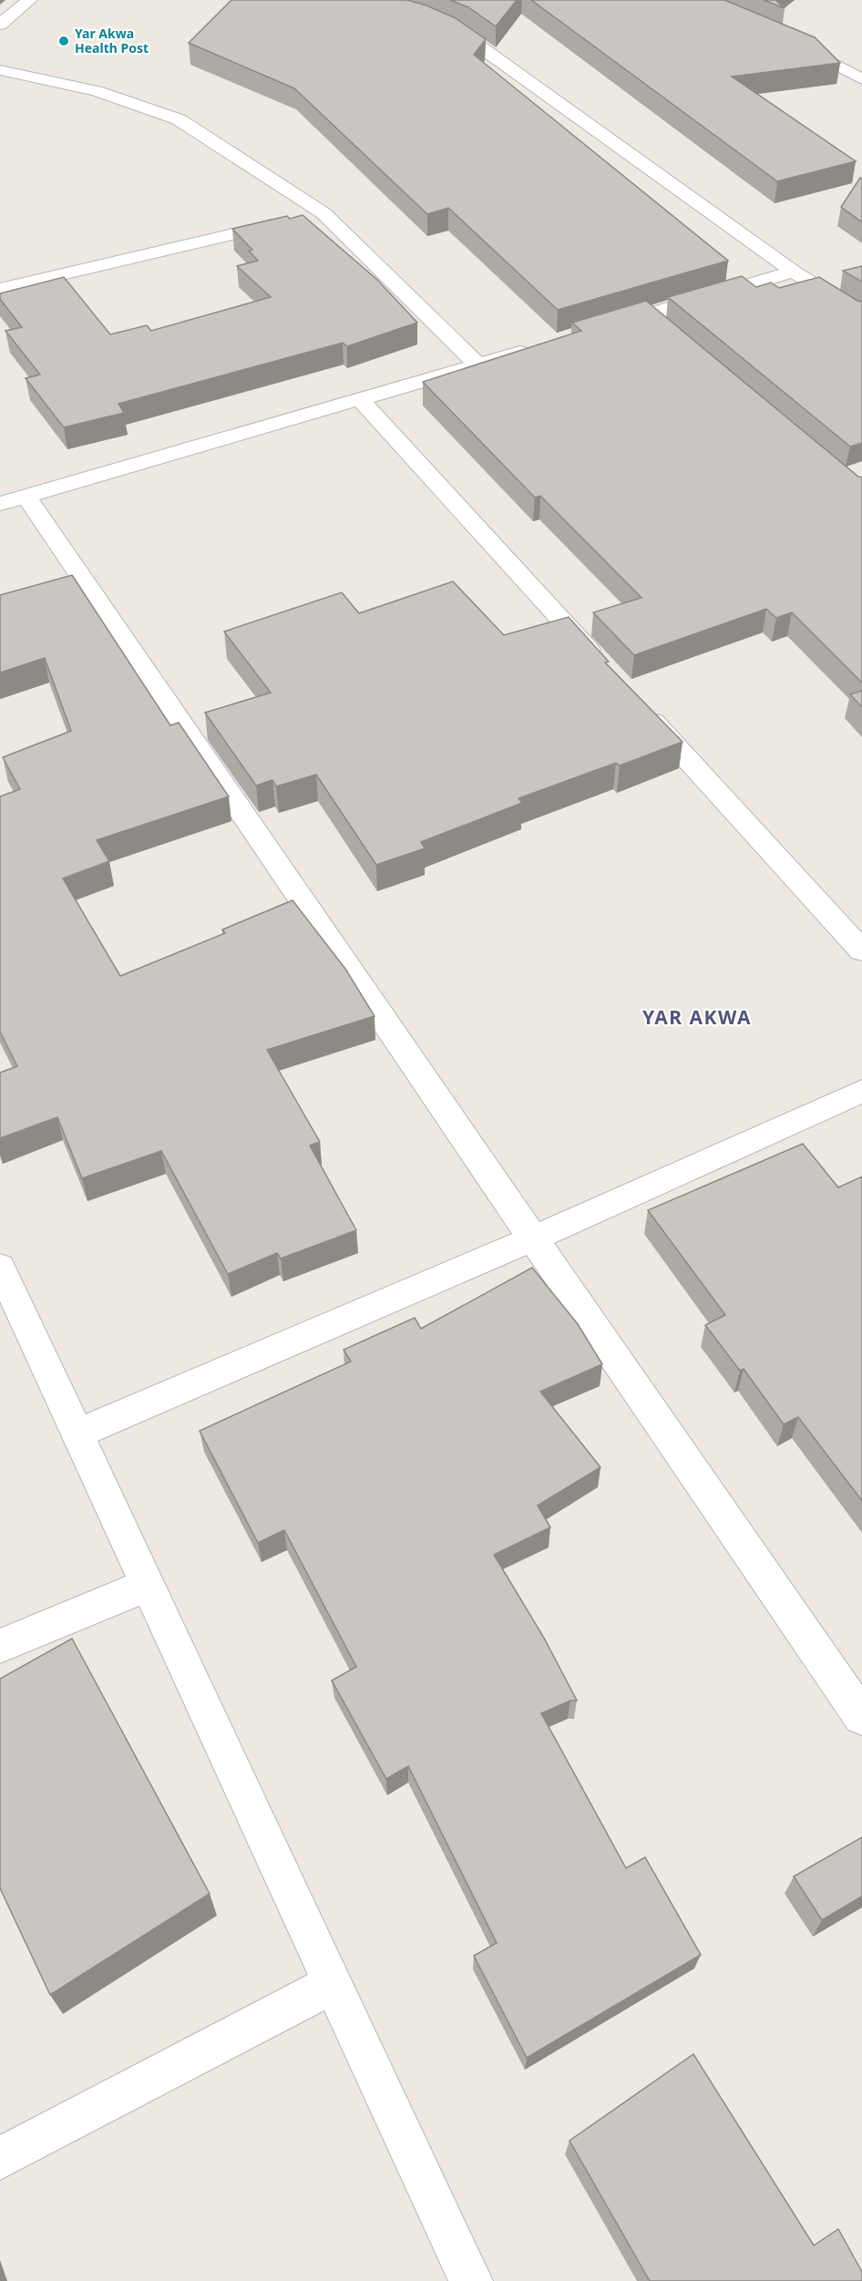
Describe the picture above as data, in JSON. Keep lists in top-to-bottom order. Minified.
{"districts":["YAR AKWA"],"places":["Yar Akwa Health Post"]}
